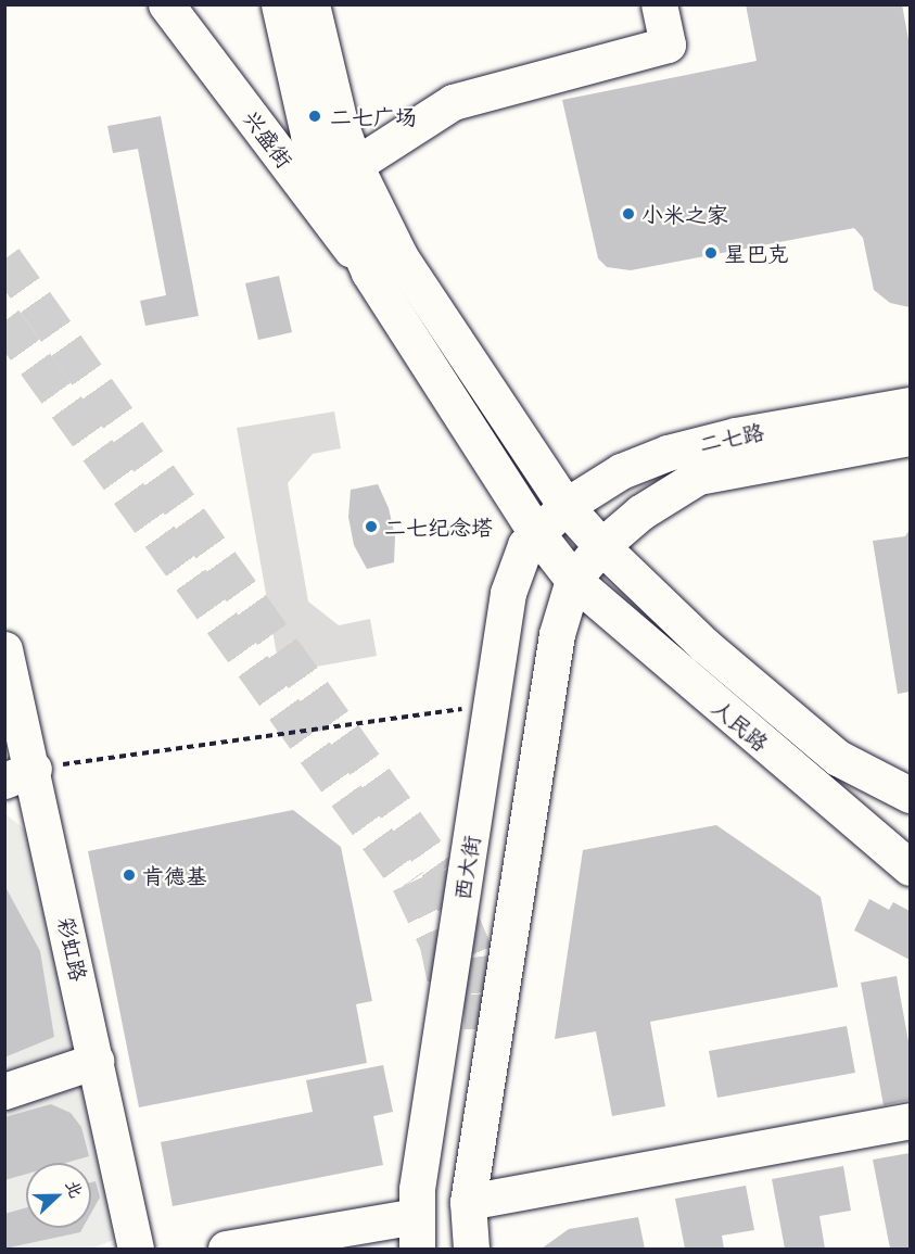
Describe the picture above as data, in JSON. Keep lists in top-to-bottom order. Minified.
{"streets":{"street":["兴盛街","二七路","人民路","西大街","彩虹路"]},"crossings":[["兴盛街","人民路"],["二七路","人民路"],["二七路","西大街"],["人民路","西大街"]],"places":["二七广场","小米之家","星巴克","二七纪念塔","肯德基"],"north":"right"}
